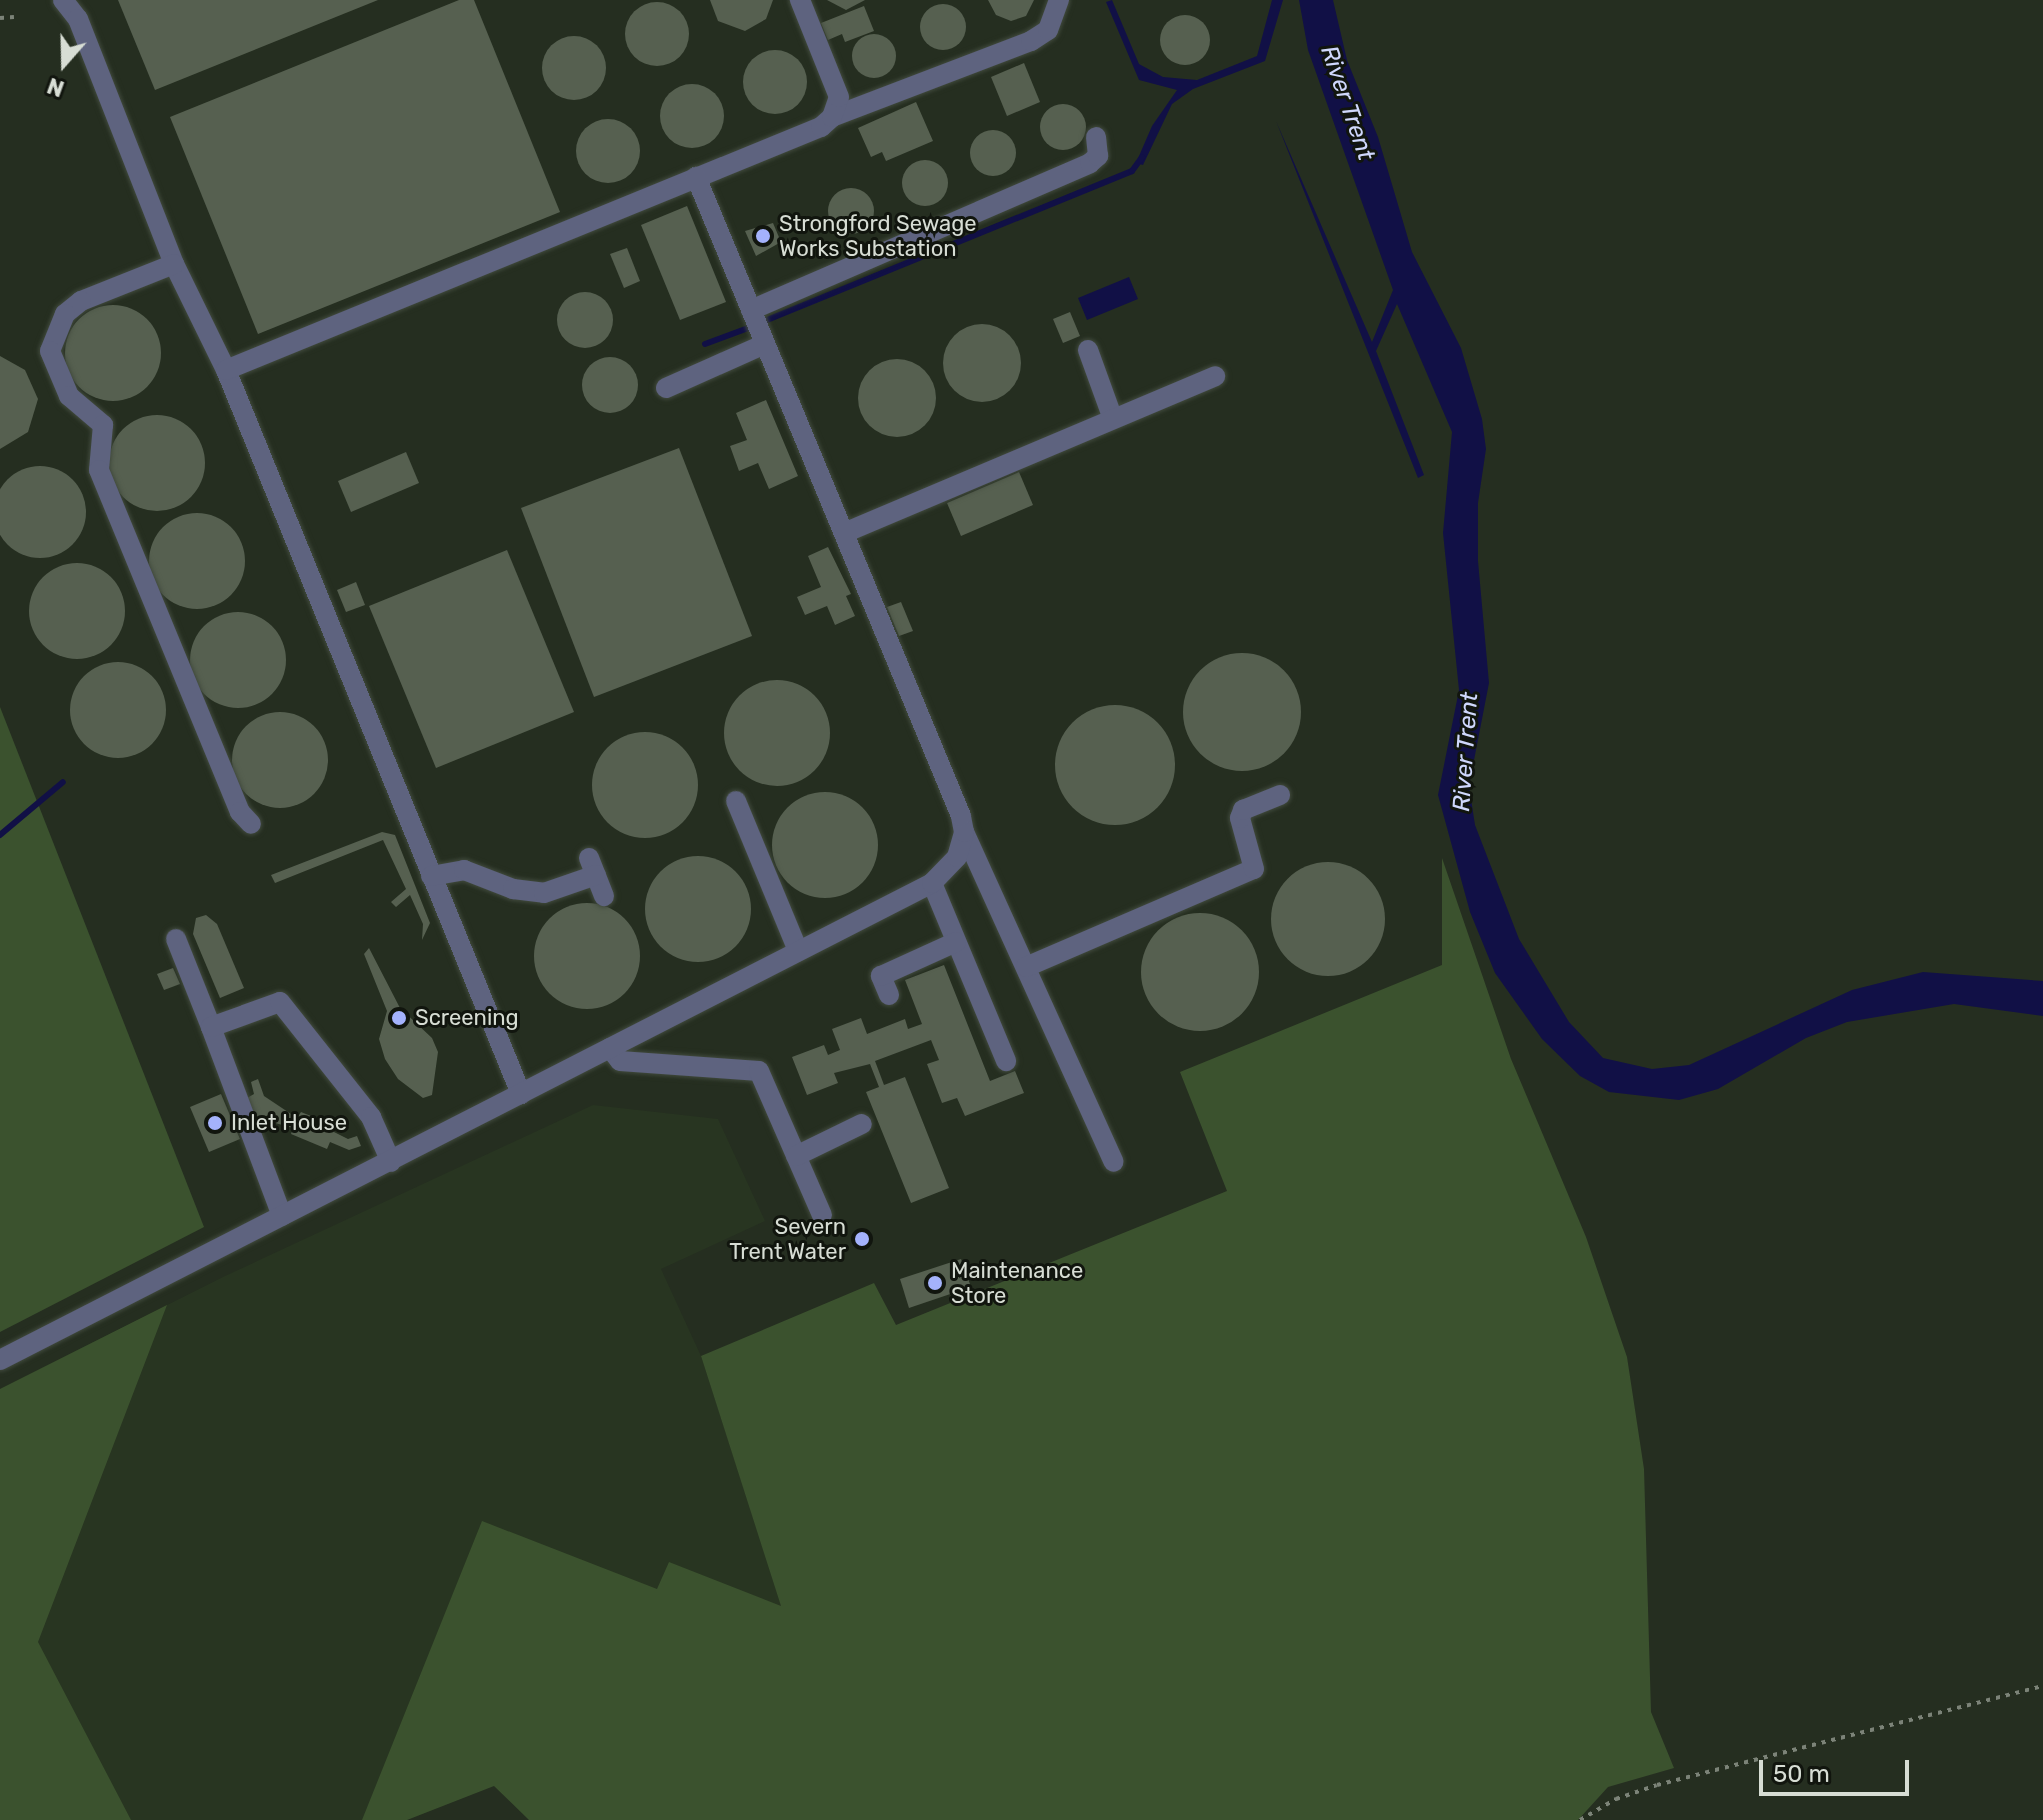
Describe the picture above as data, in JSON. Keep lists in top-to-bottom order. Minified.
{"water":["River Trent"],"places":["Strongford Sewage Works Substation","Screening","Inlet House","Severn Trent Water","Maintenance Store"],"scale_bar":"50 m","north":"bottom"}
